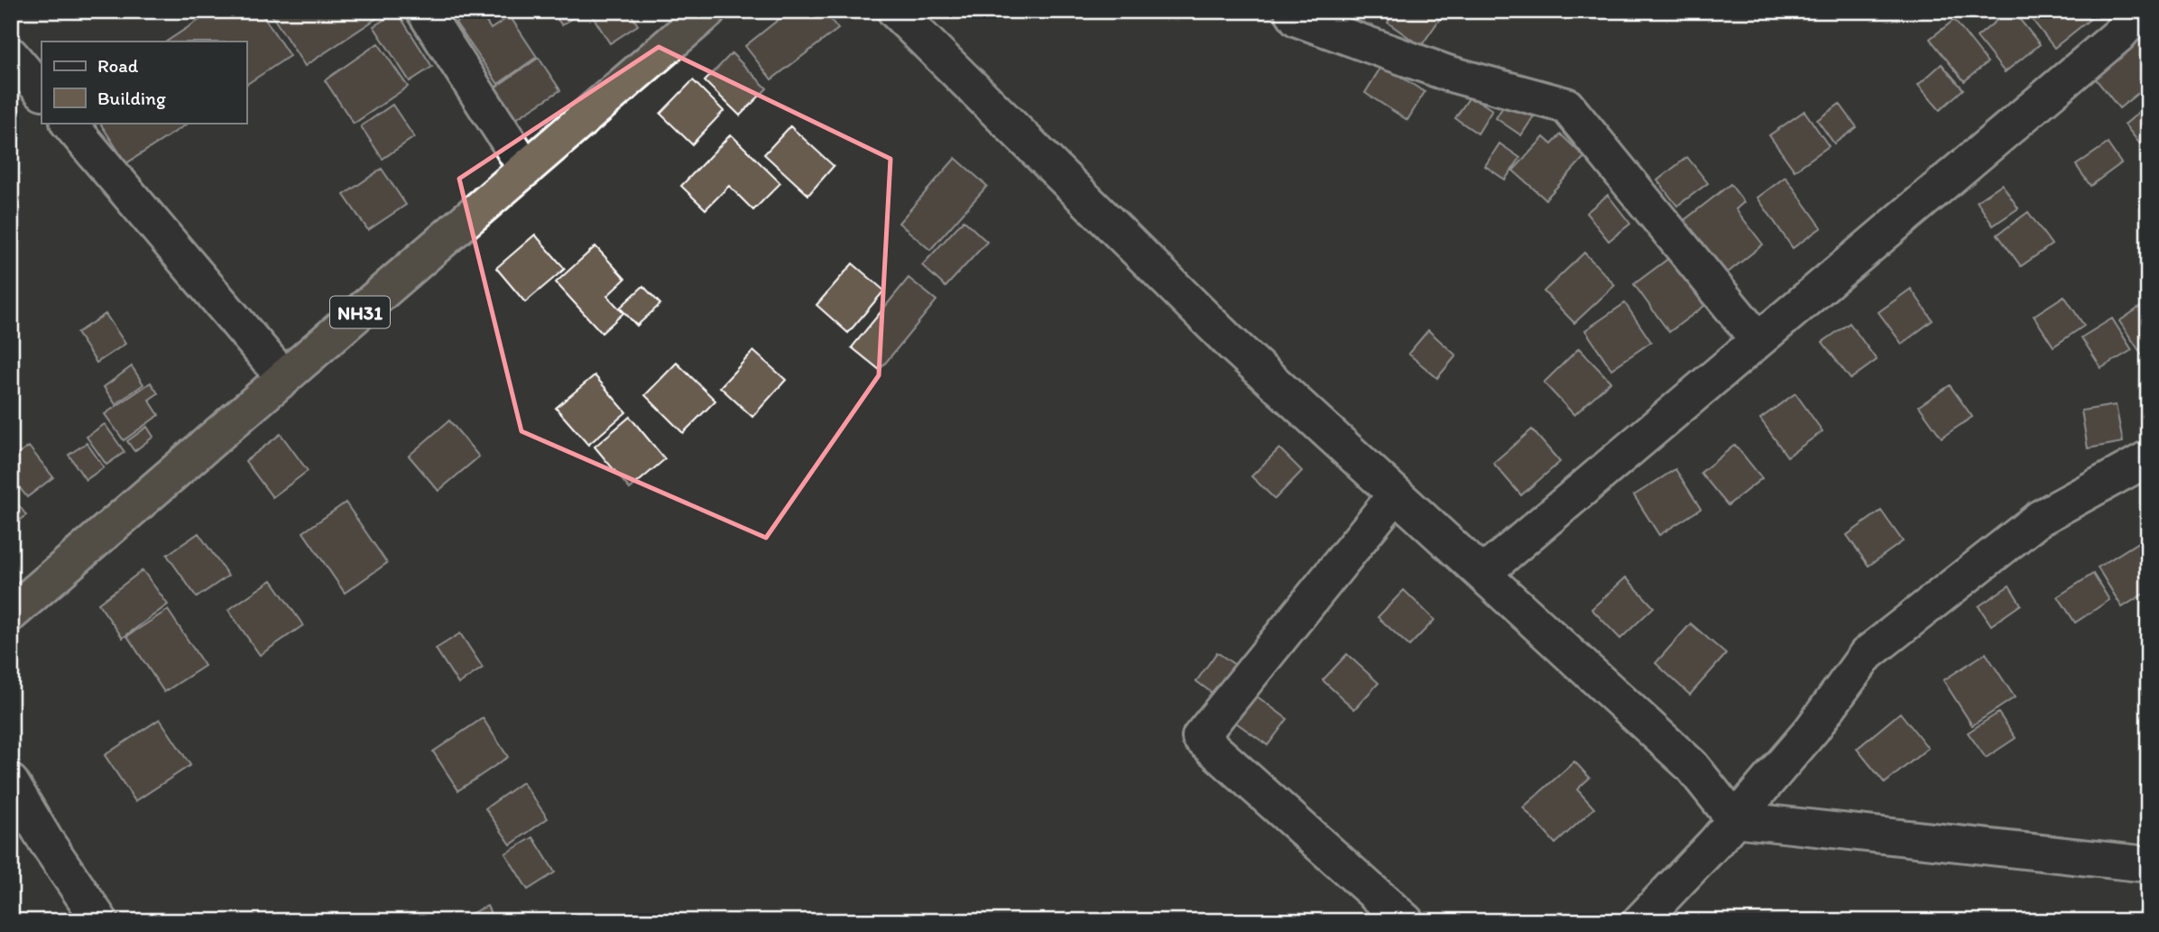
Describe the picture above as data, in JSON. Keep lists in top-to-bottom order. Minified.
{"streets":{"highway":["NH31"]},"legend":["Road","Building"]}
